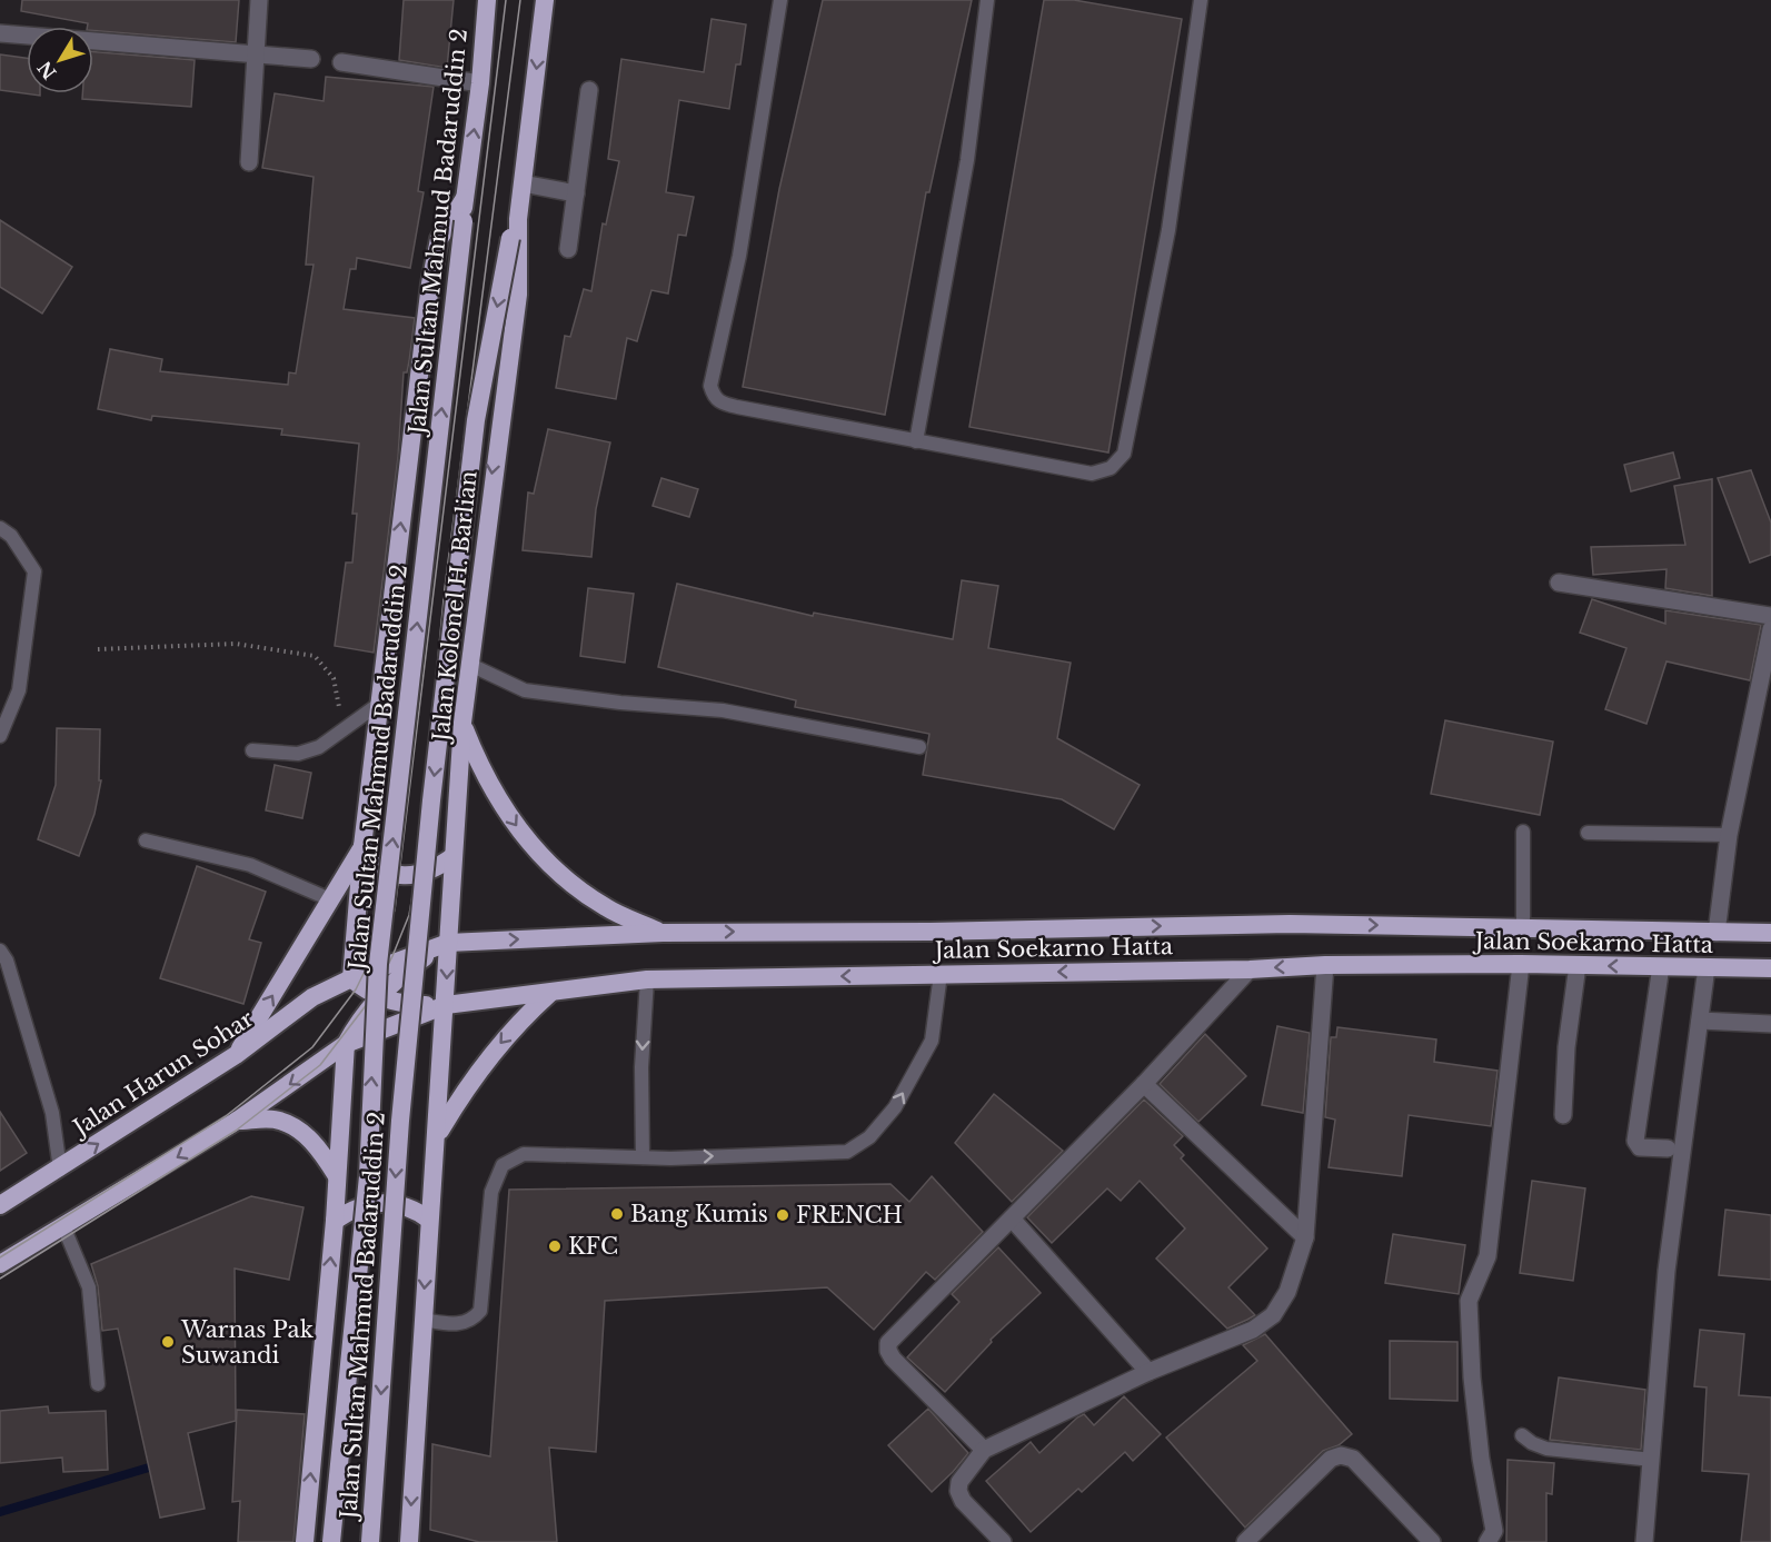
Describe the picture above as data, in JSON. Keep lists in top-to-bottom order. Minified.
{"streets":{"highway":["Jalan Sultan Mahmud Badaruddin 2","Jalan Kolonel H. Barlian","Jalan Soekarno Hatta","Jalan Harun Sohar"]},"crossings":[["Jalan Sultan Mahmud Badaruddin 2","Jalan Kolonel H. Barlian"],["Jalan Kolonel H. Barlian","Jalan Soekarno Hatta"],["Jalan Soekarno Hatta","Jalan Harun Sohar"]],"places":["Bang Kumis","FRENCH","KFC","Warnas Pak Suwandi"],"north":"bottom left"}
